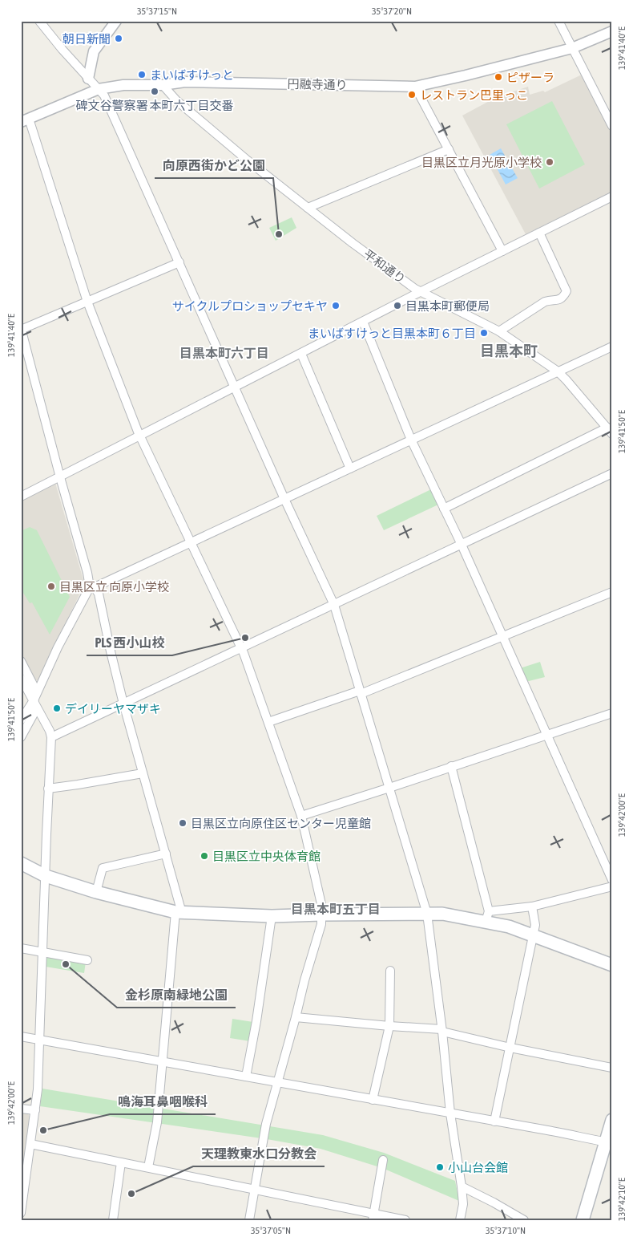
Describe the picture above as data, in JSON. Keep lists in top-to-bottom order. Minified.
{"streets":{"street":["円融寺通り","平和通り"]},"crossings":[["円融寺通り","平和通り"]],"districts":["目黒本町","目黒本町六丁目","目黒本町五丁目"],"places":["朝日新聞","まいばすけっと","ピザーラ","碑文谷警察署 本町六丁目交番","レストラン巴里っこ","目黒区立月光原小学校","向原西街かど公園","サイクルプロショップセキヤ","目黒本町郵便局","まいばすけっと目黒本町６丁目","目黒区立 向原小学校","PLS 西小山校","デイリーヤマザキ","目黒区立向原住区センター児童館","目黒区立中央体育館","金杉原南緑地公園","鳴海耳鼻咽喉科","小山台会館","天理教東水口分教会"],"coordinates":["35°37'15\"N","35°37'20\"N","139°41'40\"E","139°41'50\"E","139°42'00\"E","139°42'10\"E","35°37'05\"N","35°37'10\"N"]}
